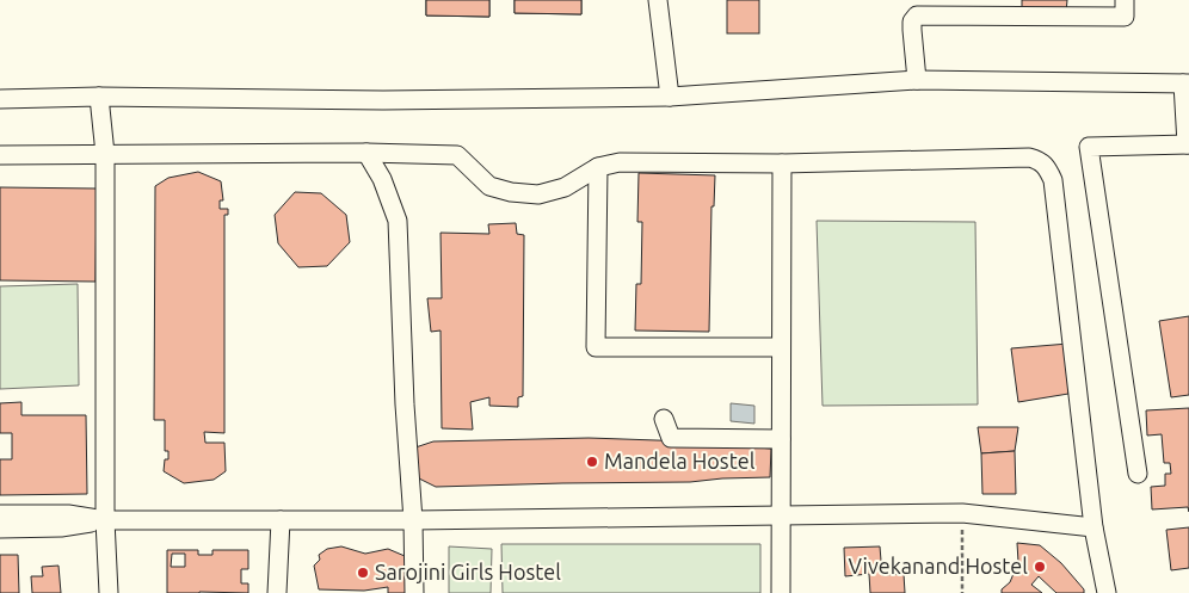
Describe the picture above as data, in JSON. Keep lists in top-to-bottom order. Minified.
{"places":["Mandela Hostel","Vivekanand Hostel","Sarojini Girls Hostel"]}
